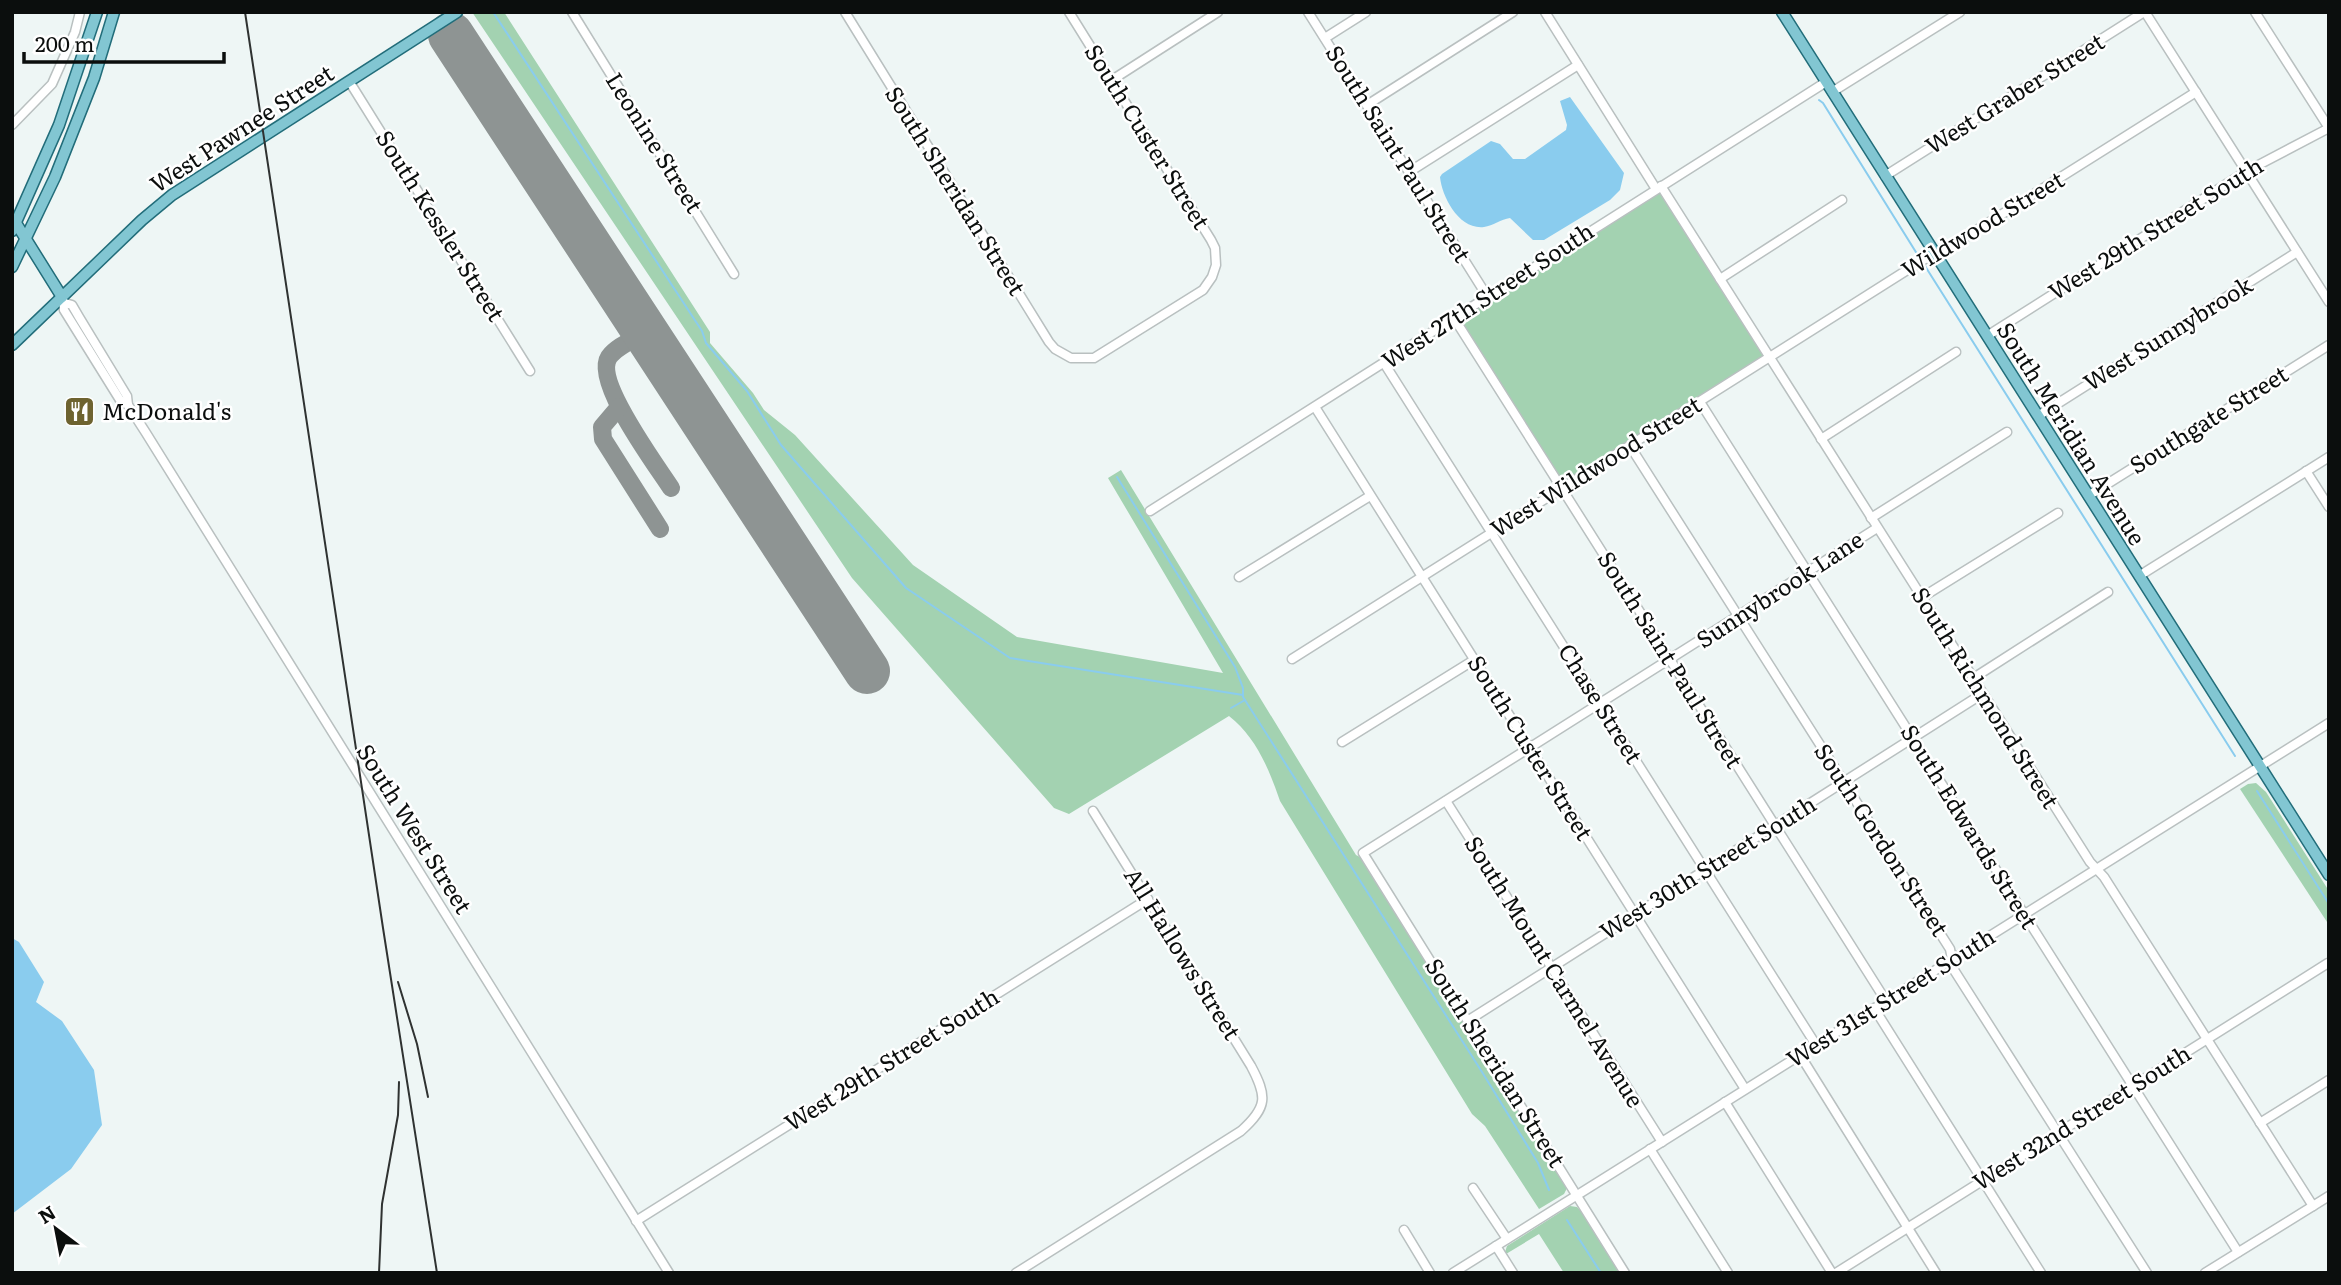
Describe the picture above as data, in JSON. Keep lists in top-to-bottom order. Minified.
{"streets":{"main road":["West Pawnee Street","South Meridian Avenue","South West Street"],"street":["West Graber Street","South Custer Street","Leonine Street","South Saint Paul Street","South Sheridan Street","Wildwood Street","South Kessler Street","West 29th Street South","West 27th Street South","West Sunnybrook","Southgate Street","West Wildwood Street","Sunnybrook Lane","South Richmond Street","Chase Street","South Edwards Street","South Gordon Street","West 30th Street South","All Hallows Street","South Mount Carmel Avenue","West 31st Street South","West 32nd Street South"]},"crossings":[["West Graber Street","South Meridian Avenue"],["West Pawnee Street","South Kessler Street"],["West Pawnee Street","South West Street"],["South Custer Street","South Sheridan Street"],["South Custer Street","West 27th Street South"],["South Custer Street","West Wildwood Street"],["South Custer Street","Sunnybrook Lane"],["South Custer Street","West 30th Street South"],["South Custer Street","West 31st Street South"],["South Saint Paul Street","West 27th Street South"],["South Saint Paul Street","West Wildwood Street"],["South Saint Paul Street","Sunnybrook Lane"],["South Saint Paul Street","West 30th Street South"],["South Saint Paul Street","West 31st Street South"],["South Sheridan Street","Sunnybrook Lane"],["South Sheridan Street","West 30th Street South"],["South Sheridan Street","West 31st Street South"],["Wildwood Street","South Meridian Avenue"],["Wildwood Street","West Wildwood Street"],["Wildwood Street","South Richmond Street"],["West 29th Street South","South Meridian Avenue"],["West 29th Street South","South West Street"],["West 29th Street South","All Hallows Street"],["West 27th Street South","South Meridian Avenue"],["West 27th Street South","South Richmond Street"],["West 27th Street South","Chase Street"],["West Sunnybrook","South Meridian Avenue"],["Southgate Street","South Meridian Avenue"],["South Meridian Avenue","West 31st Street South"],["West Wildwood Street","South Richmond Street"],["West Wildwood Street","Chase Street"],["West Wildwood Street","South Edwards Street"],["West Wildwood Street","South Gordon Street"],["Sunnybrook Lane","South Richmond Street"],["Sunnybrook Lane","Chase Street"],["Sunnybrook Lane","South Edwards Street"],["Sunnybrook Lane","South Gordon Street"],["Sunnybrook Lane","South Mount Carmel Avenue"],["South Richmond Street","West 30th Street South"],["South Richmond Street","West 31st Street South"],["South Richmond Street","West 32nd Street South"],["Chase Street","West 30th Street South"],["Chase Street","West 31st Street South"],["South Edwards Street","West 30th Street South"],["South Edwards Street","West 31st Street South"],["South Edwards Street","West 32nd Street South"],["South Gordon Street","West 30th Street South"],["South Gordon Street","West 31st Street South"],["South Gordon Street","West 32nd Street South"],["West 30th Street South","South Mount Carmel Avenue"],["South Mount Carmel Avenue","West 31st Street South"]],"places":{"restaurant":["McDonald's"]},"scale_bar":"200 m","north":"top left"}
